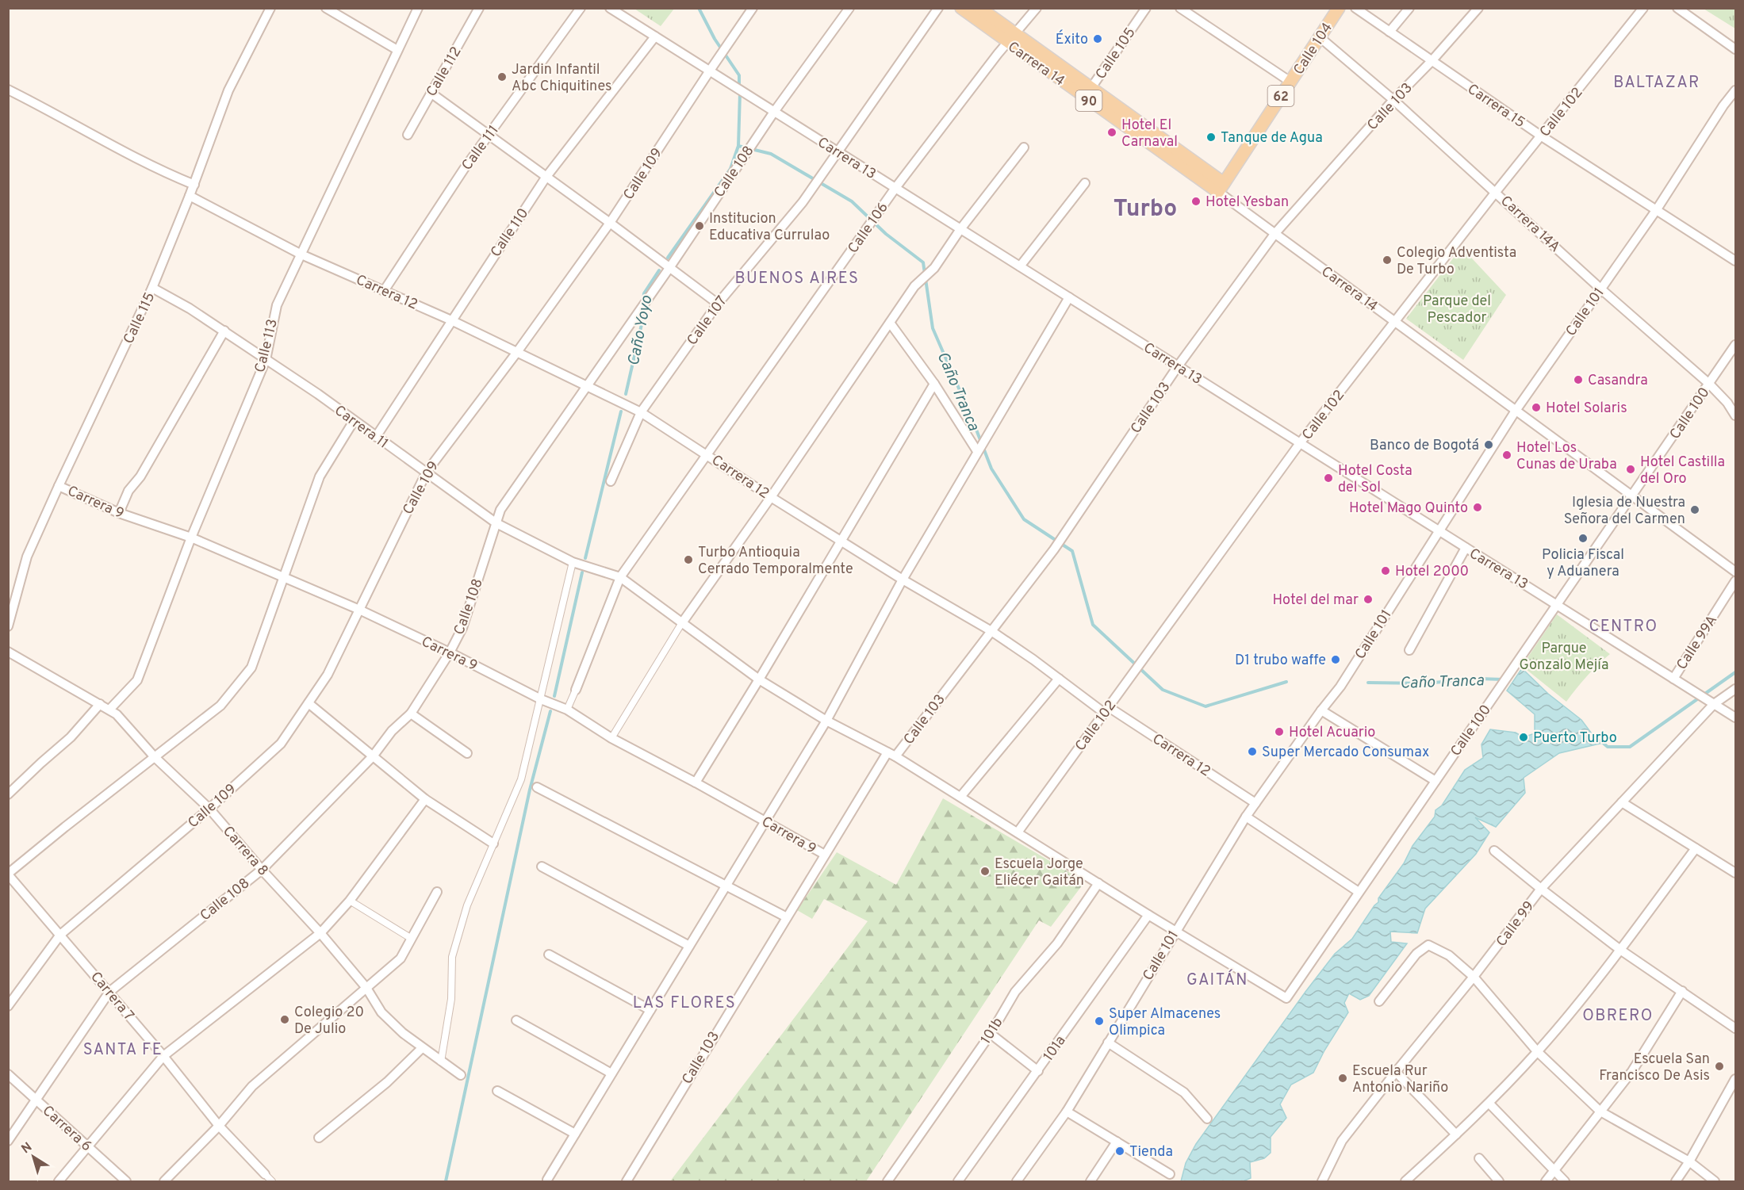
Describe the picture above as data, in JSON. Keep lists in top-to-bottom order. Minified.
{"streets":{"main road":["Calle 104","Carrera 14","62","90"],"street":["Calle 105","Calle 112","Carrera 15","Calle 103","Calle 102","Calle 111","Carrera 13","Calle 108","Calle 109","Carrera 14A","Calle 106","Calle 110","Carrera 12","Calle 101","Calle 115","Calle 107","Calle 113","Calle 100","Carrera 11","Carrera 9","Calle 99A","Carrera 8","Calle 99","Carrera 7","101b","101a","Carrera 6"]},"crossings":[["Calle 104","Carrera 14"],["Calle 104","Carrera 14A"],["Calle 105","Carrera 14"],["Carrera 14","Calle 103"],["Carrera 14","Calle 102"],["Carrera 14","Calle 106"],["Carrera 14","Calle 101"],["Carrera 14","Calle 100"],["Carrera 15","Calle 103"],["Carrera 15","Calle 102"],["Carrera 15","Calle 101"],["Calle 103","Carrera 13"],["Calle 103","Carrera 14A"],["Calle 103","Carrera 12"],["Calle 103","Carrera 11"],["Calle 103","Carrera 9"],["Calle 102","Carrera 13"],["Calle 102","Carrera 14A"],["Calle 102","Carrera 12"],["Calle 102","Carrera 11"],["Calle 111","Carrera 12"],["Carrera 13","Calle 108"],["Carrera 13","Calle 109"],["Carrera 13","Calle 106"],["Carrera 13","Calle 110"],["Carrera 13","Calle 101"],["Carrera 13","Calle 107"],["Carrera 13","Calle 100"],["Carrera 13","Calle 99A"],["Carrera 13","Calle 99"],["Calle 108","Carrera 12"],["Calle 108","Carrera 11"],["Calle 108","Carrera 9"],["Calle 108","Carrera 8"],["Calle 108","Carrera 7"],["Calle 108","Carrera 6"],["Calle 109","Carrera 12"],["Calle 109","Carrera 11"],["Calle 109","Carrera 9"],["Calle 109","Carrera 8"],["Calle 109","Carrera 7"],["Carrera 14A","Calle 101"],["Carrera 14A","Calle 100"],["Calle 106","Carrera 12"],["Calle 106","Carrera 11"],["Calle 110","Carrera 12"],["Calle 110","Carrera 11"],["Carrera 12","Calle 101"],["Carrera 12","Calle 115"],["Carrera 12","Calle 107"],["Carrera 12","Calle 113"],["Calle 101","Carrera 11"],["Calle 115","Carrera 11"],["Calle 115","Carrera 9"],["Calle 113","Carrera 11"],["Calle 113","Carrera 9"],["Calle 113","Carrera 8"],["Calle 100","Carrera 11"],["Carrera 11","101b"],["Carrera 11","101a"]],"districts":["BALTAZAR","Turbo","BUENOS AIRES","CENTRO","GAITÁN","LAS FLORES","OBRERO","SANTA FE"],"water":["Caño Yoyo","Caño Tranca"],"parks":["Parque del Pescador","Parque Gonzalo Mejía"],"places":["Éxito","Jardin Infantil Abc Chiquitines","Hotel El Carnaval","Tanque de Agua","Hotel Yesban","Institucion Educativa Currulao","Colegio Adventista De Turbo","Casandra","Hotel Solaris","Banco de Bogotá","Hotel Los Cunas de Uraba","Hotel Castilla del Oro","Hotel Costa del Sol","Hotel Mago Quinto","Iglesia de Nuestra Señora del Carmen","Policia Fiscal y Aduanera","Turbo Antioquia Cerrado Temporalmente","Hotel 2000","Hotel del mar","D1 trubo waffe","Hotel Acuario","Puerto Turbo","Super Mercado Consumax","Escuela Jorge Eliécer Gaitán","Colegio 20 De Julio","Super Almacenes Olimpica","Escuela San Francisco De Asis","Escuela Rur Antonio Nariño","Tienda"],"north":"top left"}
